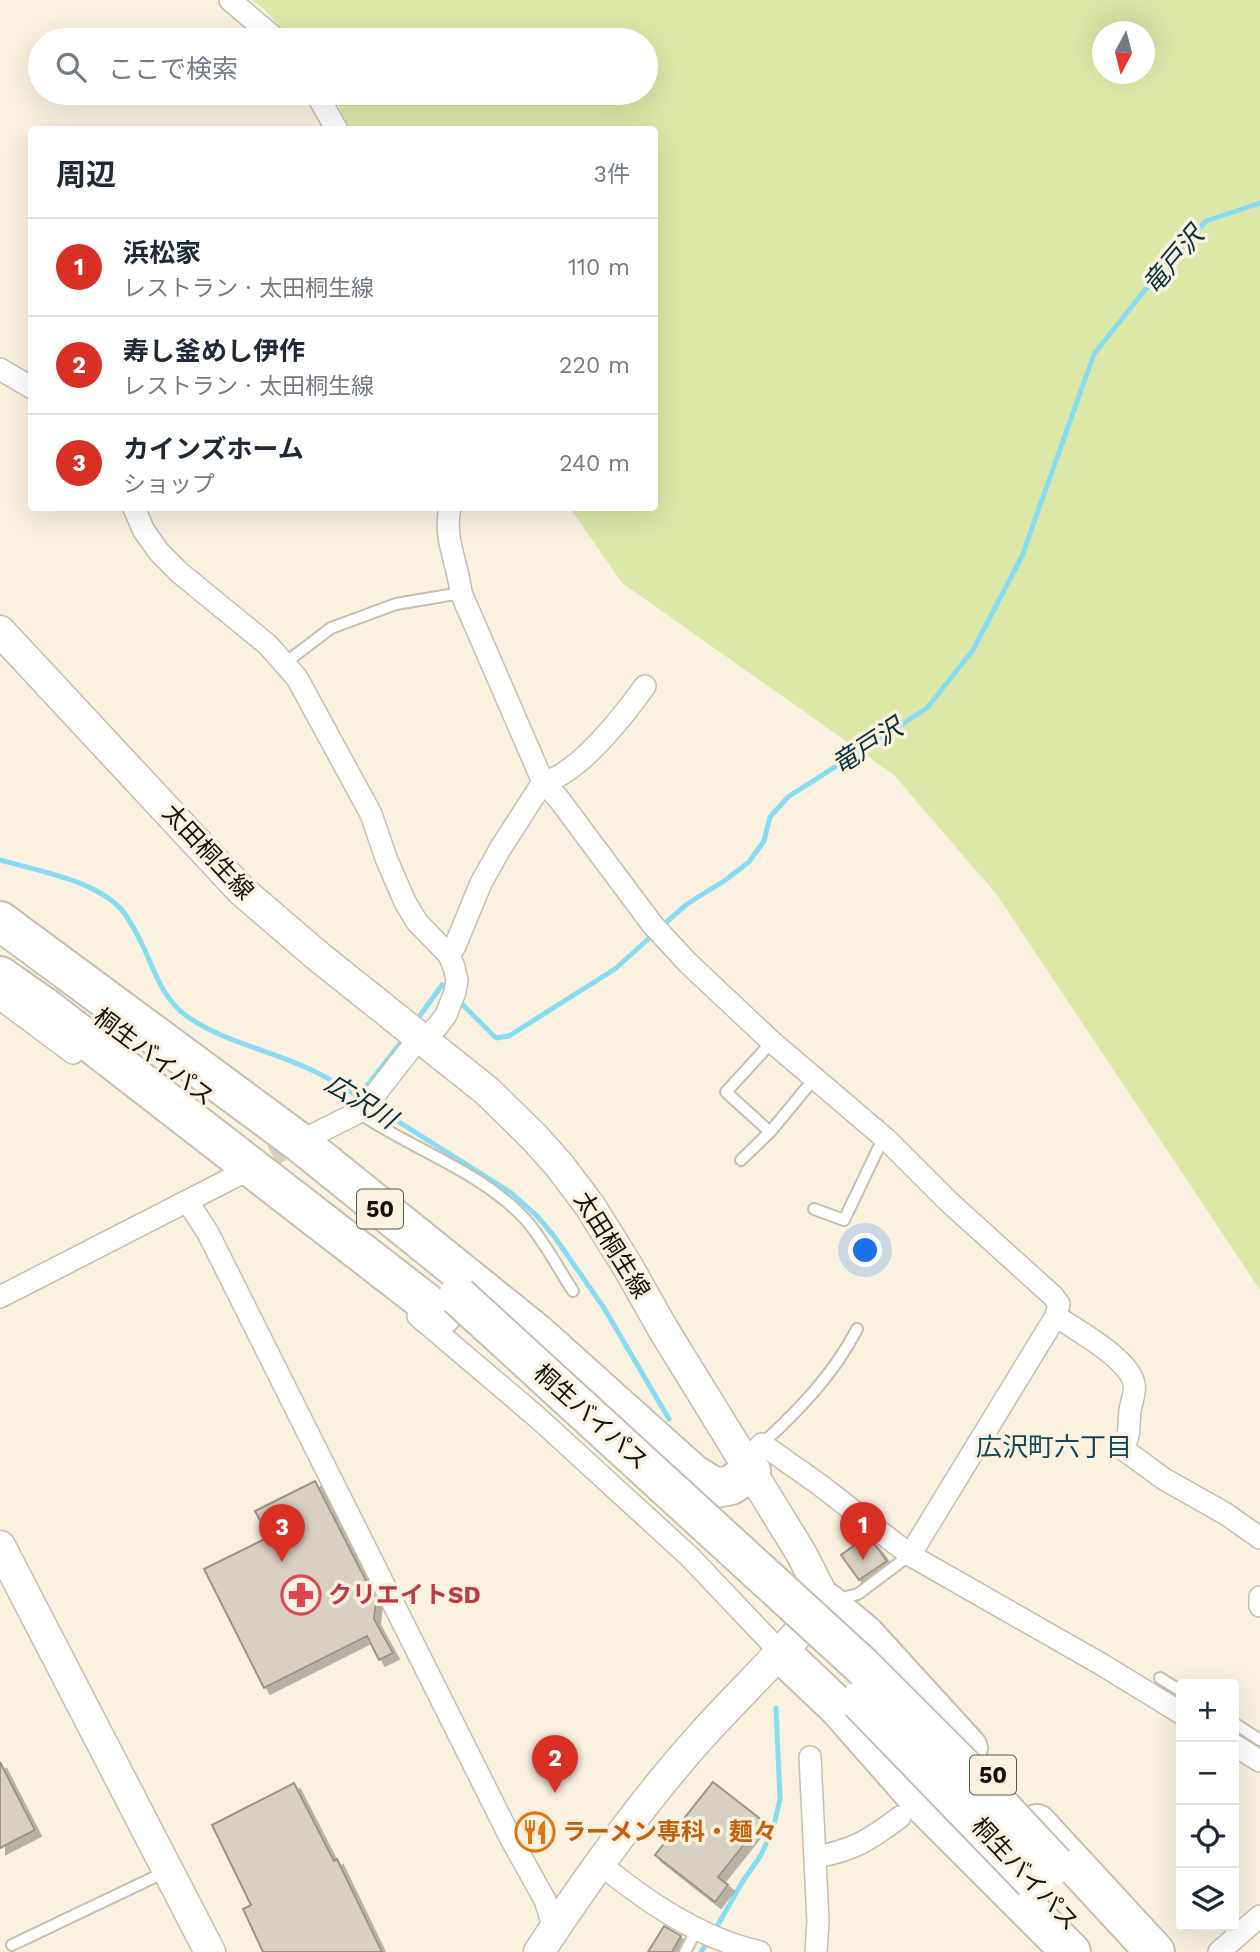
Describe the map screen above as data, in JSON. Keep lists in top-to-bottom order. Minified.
{"streets":{"highway":["桐生バイパス","50"],"main road":["太田桐生線"]},"crossings":[["太田桐生線","50"]],"districts":["広沢町六丁目"],"water":["竜戸沢","広沢川"],"places":{"pharmacy":["クリエイトSD"],"restaurant":["ラーメン専科・麺々"]},"north":"bottom","page":{"search":"ここで検索","heading":["周辺","3件"],"list":[{"mark":"1","name":"浜松家","note":"レストラン · 太田桐生線","value":"110 m"},{"mark":"2","name":"寿し釜めし伊作","note":"レストラン · 太田桐生線","value":"220 m"},{"mark":"3","name":"カインズホーム","note":"ショップ","value":"240 m"}],"pins":["1","3","2"],"map_buttons":["+","−"]}}
